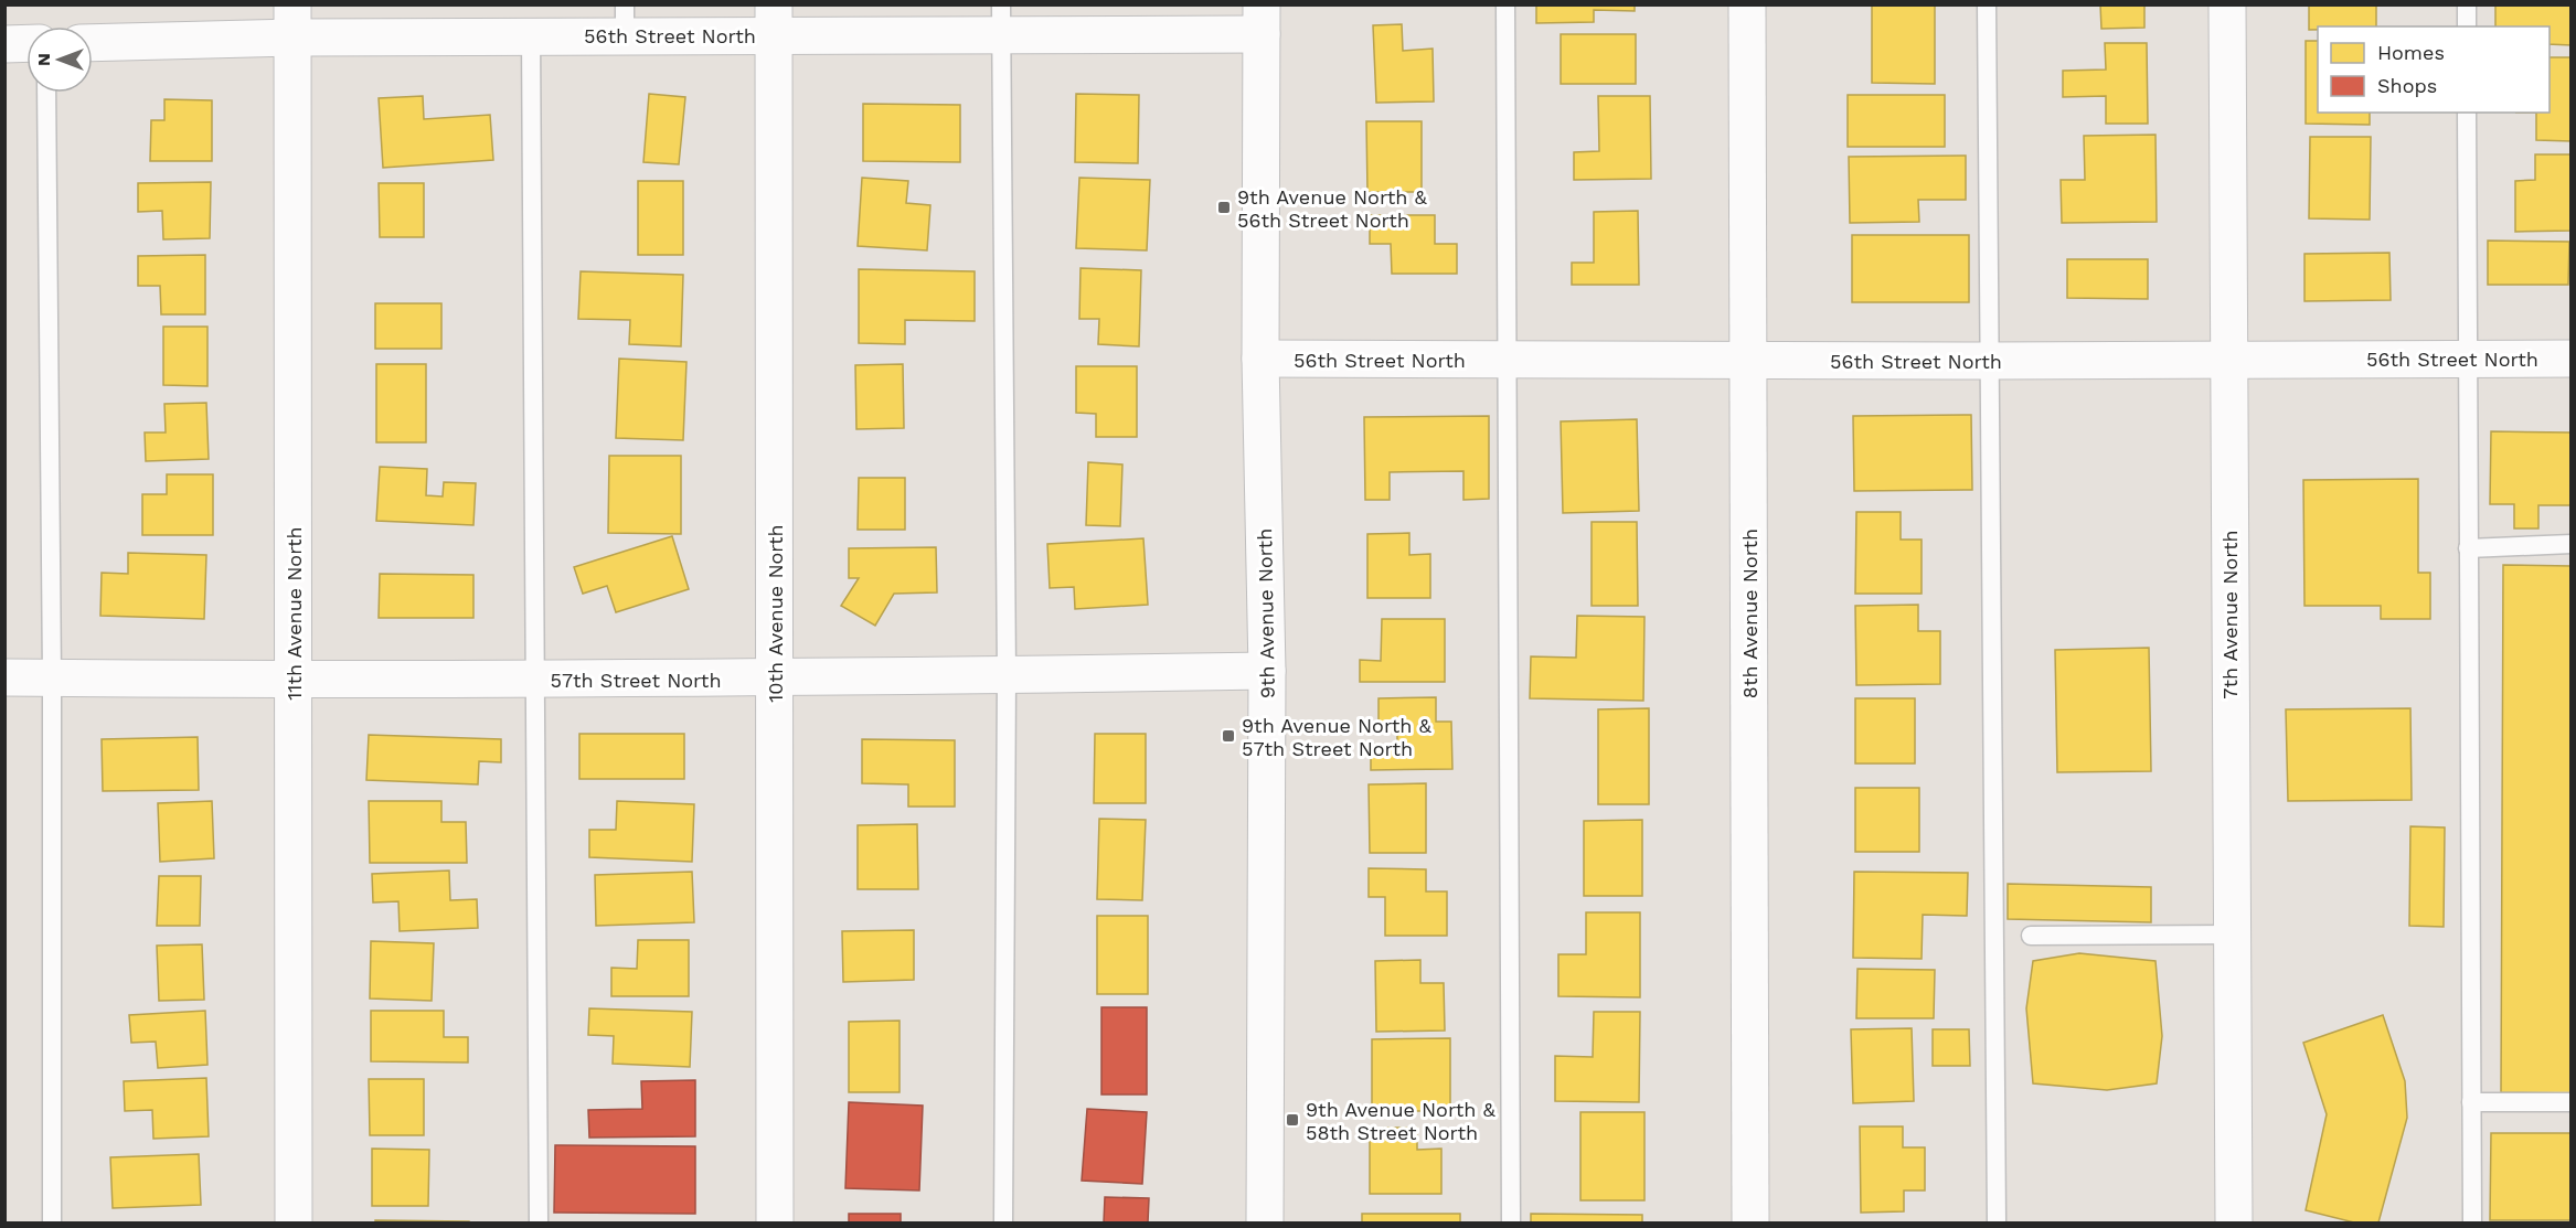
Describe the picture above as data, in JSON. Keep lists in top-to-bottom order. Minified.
{"streets":{"street":["56th Street North","11th Avenue North","10th Avenue North","9th Avenue North","8th Avenue North","7th Avenue North","57th Street North"]},"crossings":[["56th Street North","11th Avenue North"],["56th Street North","10th Avenue North"],["56th Street North","9th Avenue North"],["56th Street North","8th Avenue North"],["56th Street North","7th Avenue North"],["11th Avenue North","57th Street North"],["10th Avenue North","57th Street North"],["9th Avenue North","57th Street North"]],"places":{"transit":["9th Avenue North & 56th Street North","9th Avenue North & 57th Street North","9th Avenue North & 58th Street North"]},"legend":["Homes","Shops"],"north":"left"}
